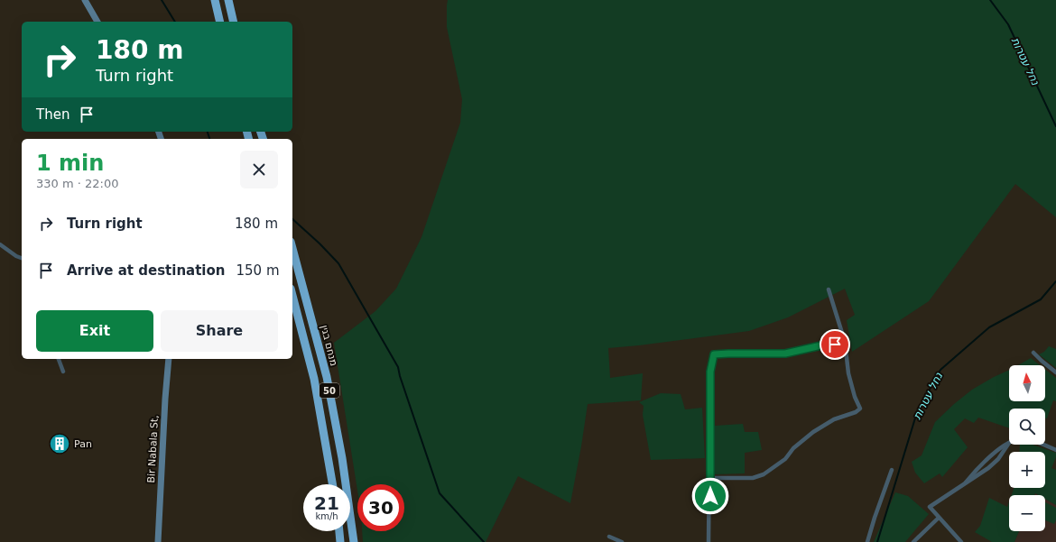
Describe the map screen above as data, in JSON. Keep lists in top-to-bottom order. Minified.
{"streets":{"highway":["מנחם בגין","50"],"street":["Bir Nabala St,"]},"water":["נחל עטרות"],"places":{"building":["Pan"]},"north":"top","page":{"turn":["180 m","Turn right"],"then":"Then","heading":["1 min","330 m · 22:00"],"list":[{"name":"Turn right","value":"180 m"},{"name":"Arrive at destination","value":"150 m"}],"buttons":["Exit","Share"],"map_buttons":["+","−"],"speed":"21 km/h","limit":"30"}}
